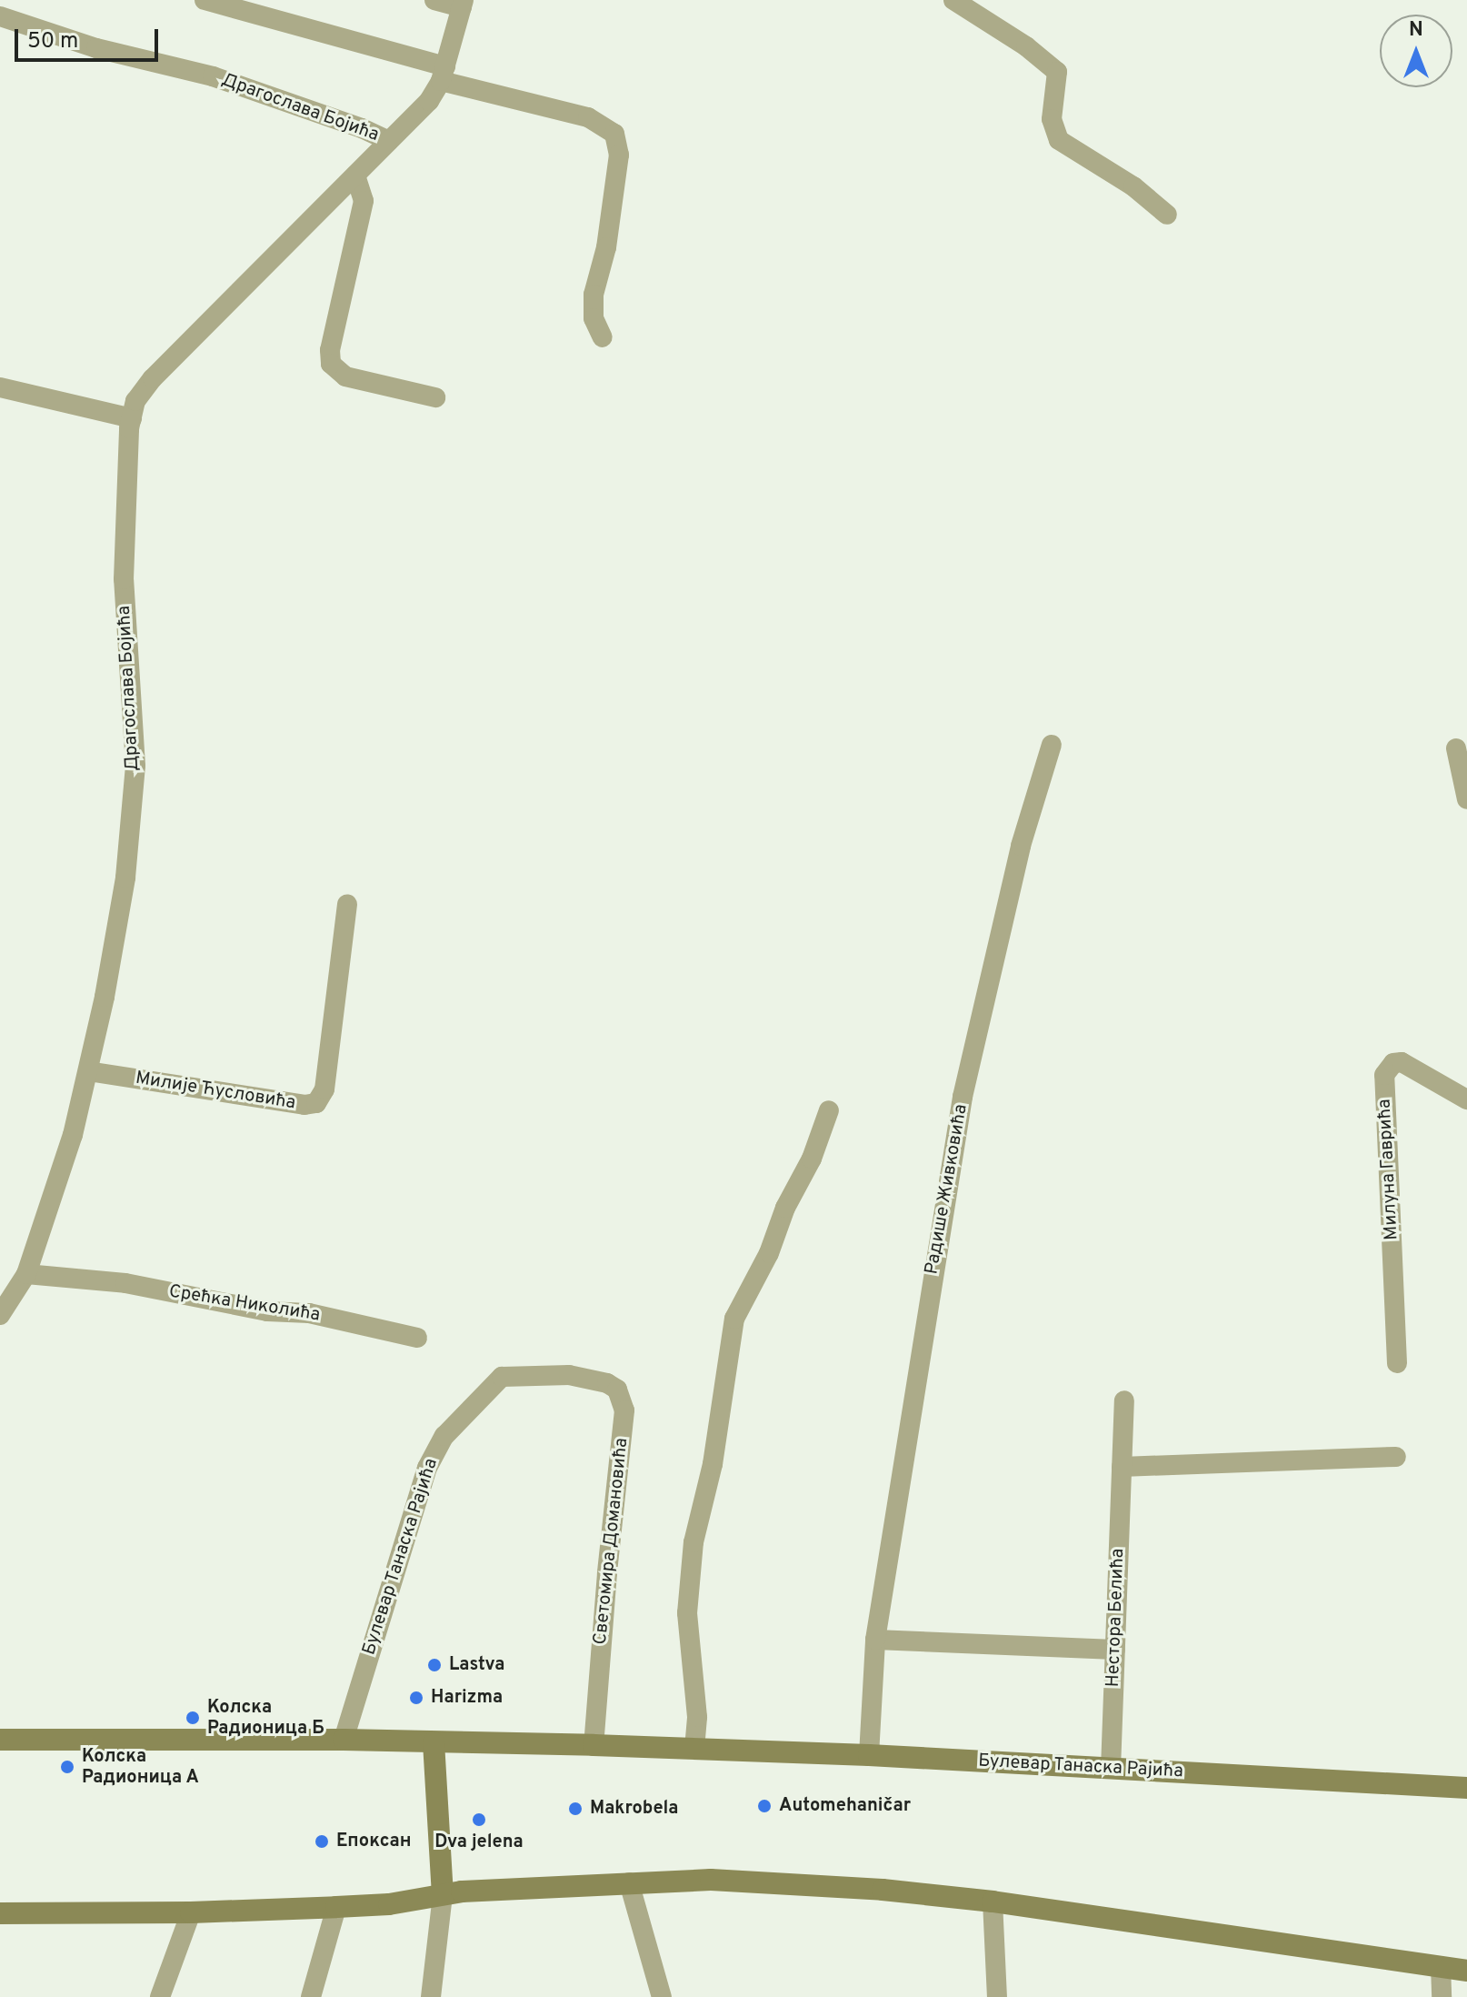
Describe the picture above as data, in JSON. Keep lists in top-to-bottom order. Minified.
{"streets":{"street":["Драгослава Бојића","Милије Ћусловића","Милуна Гаврића","Радише Живковића","Срећка Николића","Светомира Домановића","Булевар Танаска Рајића","Нестора Белића"]},"crossings":[["Драгослава Бојића","Милије Ћусловића"],["Драгослава Бојића","Срећка Николића"],["Радише Живковића","Булевар Танаска Рајића"],["Светомира Домановића","Булевар Танаска Рајића"],["Булевар Танаска Рајића","Нестора Белића"]],"places":["Lastva","Harizma","Колска Радионица Б","Колска Радионица А","Automehaničar","Makrobela","Dva jelena","Епоксан"],"scale_bar":"50 m","north":"top"}
